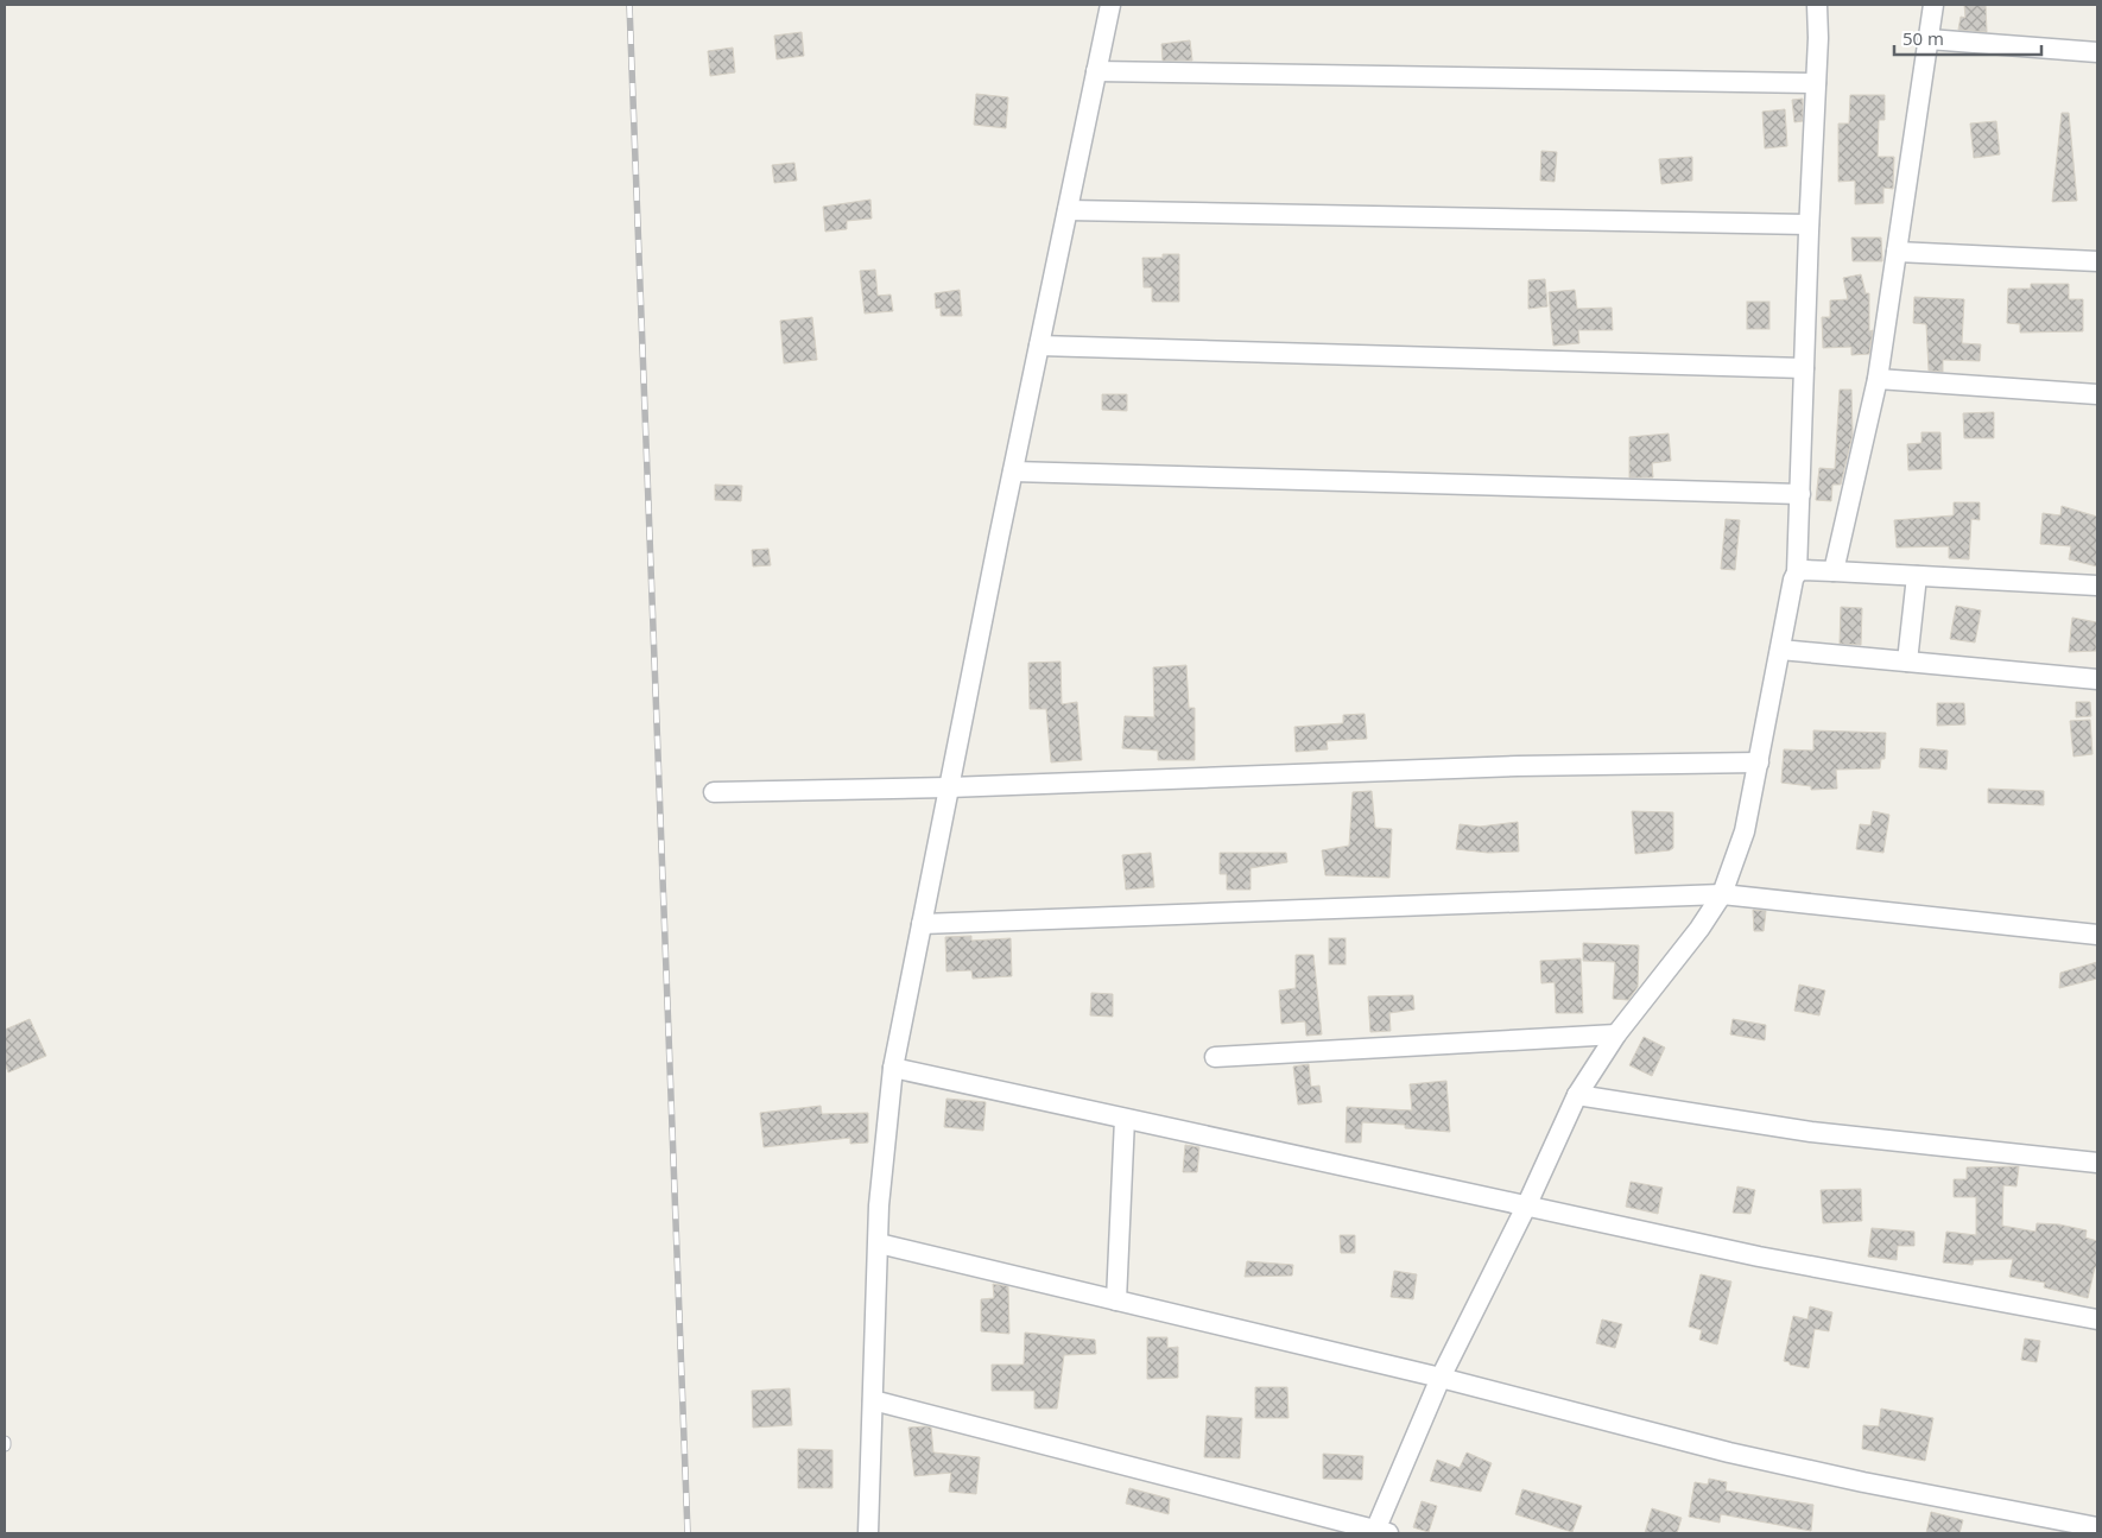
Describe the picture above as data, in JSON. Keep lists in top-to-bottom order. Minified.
{"scale_bar":"50 m"}
